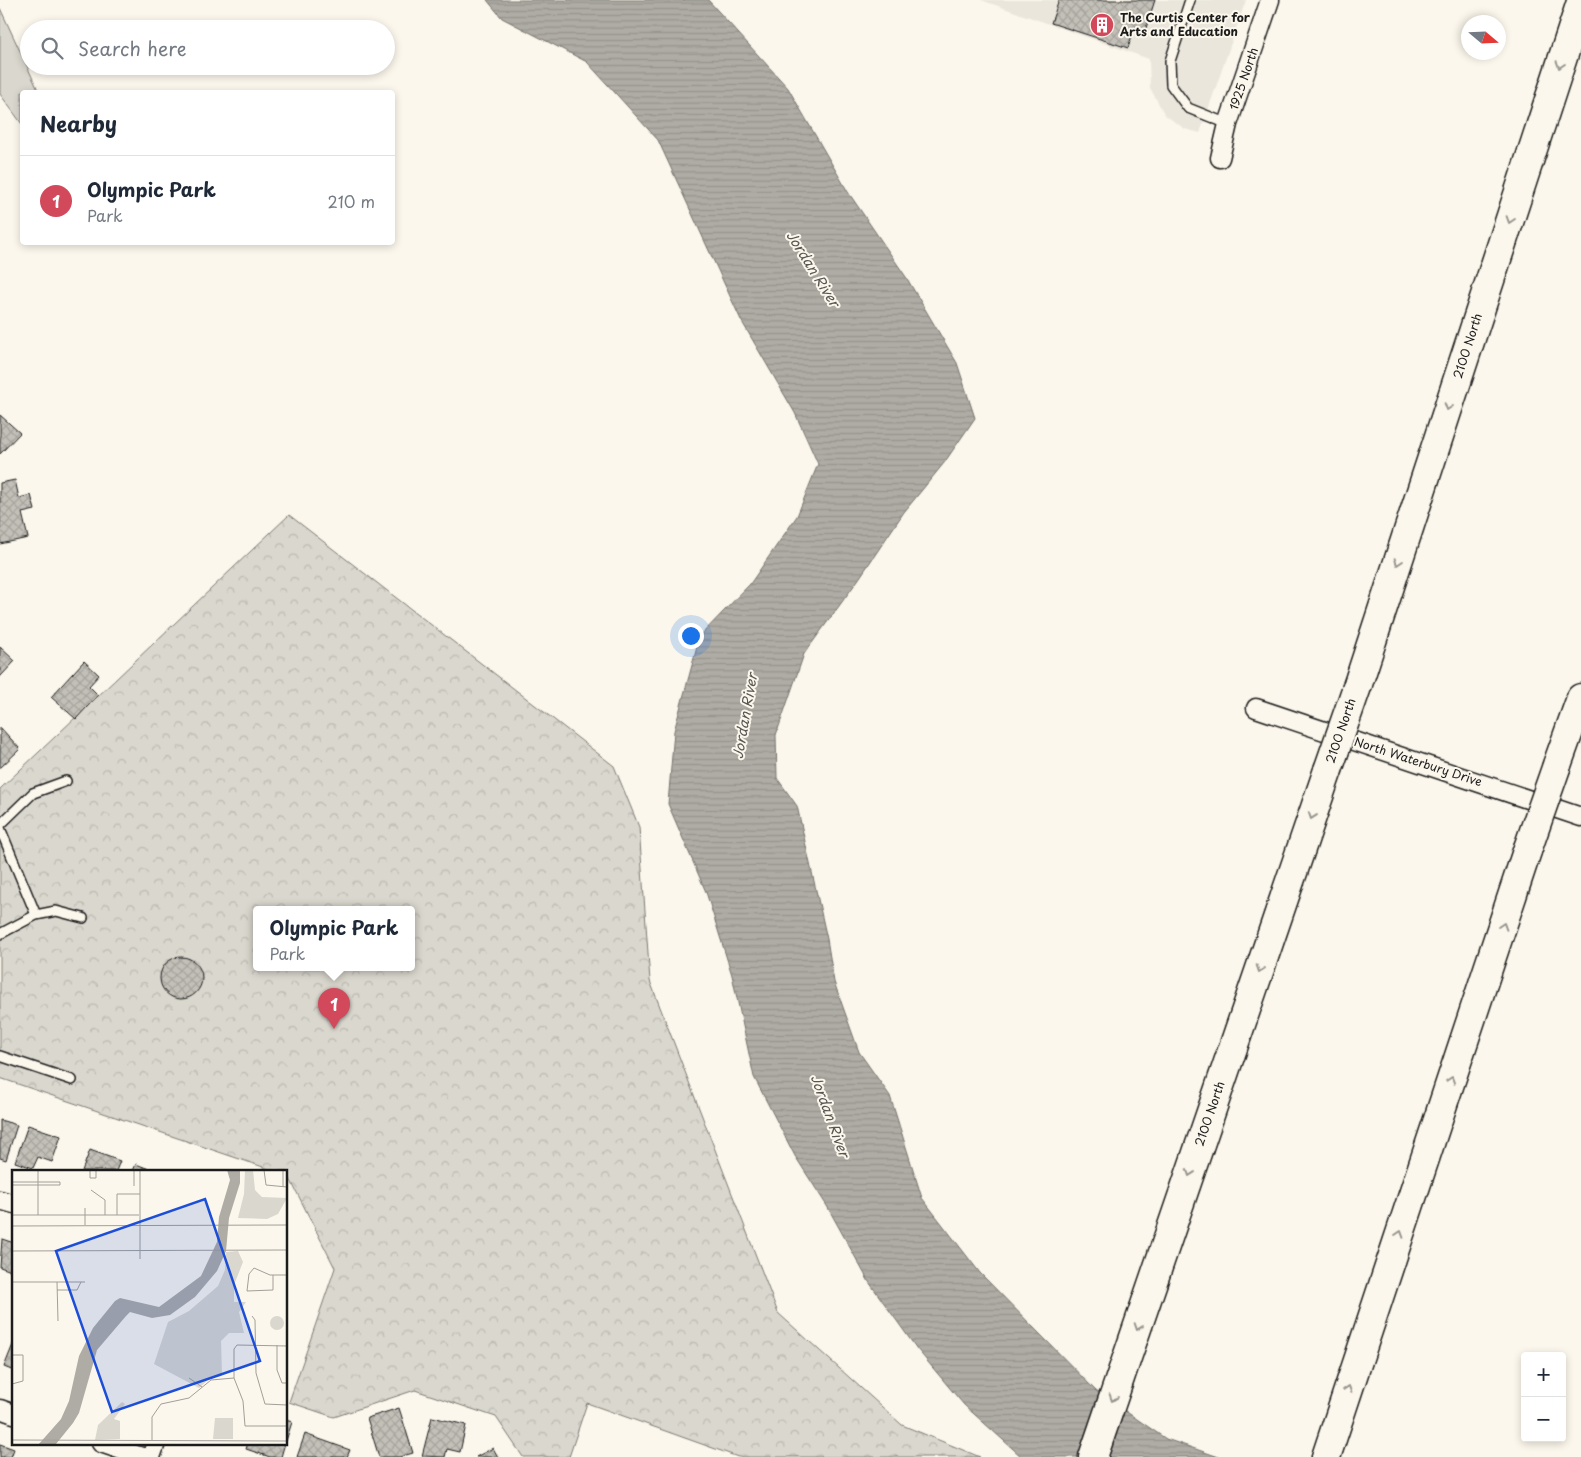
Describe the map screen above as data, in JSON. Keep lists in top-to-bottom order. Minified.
{"streets":{"highway":["2100 North"],"street":["1925 North","North Waterbury Drive"]},"water":["Jordan River"],"places":{"building":["The Curtis Center for Arts and Education"]},"north":"right","page":{"search":"Search here","heading":"Nearby","list":[{"mark":"1","name":"Olympic Park","note":"Park","value":"210 m"}],"popup":["Olympic Park","Park"],"pins":"1","map_buttons":["+","−"]}}
